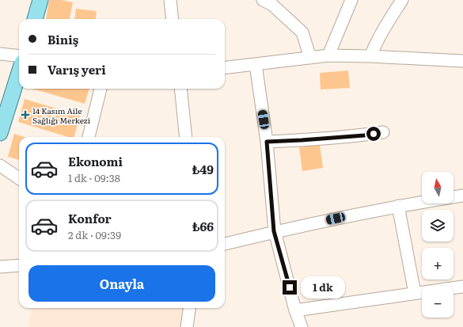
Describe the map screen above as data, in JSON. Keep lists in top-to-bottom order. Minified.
{"places":{"health":["14 Kasım Aile Sağlığı Merkezi"]},"north":"top","page":{"banner":["Biniş","Varış yeri"],"list":[{"name":"Ekonomi","note":"1 dk · 09:38","value":"₺49"},{"name":"Konfor","note":"2 dk · 09:39","value":"₺66"}],"map_buttons":["+","−"],"buttons":"Onayla","bubble":"1 dk"}}
